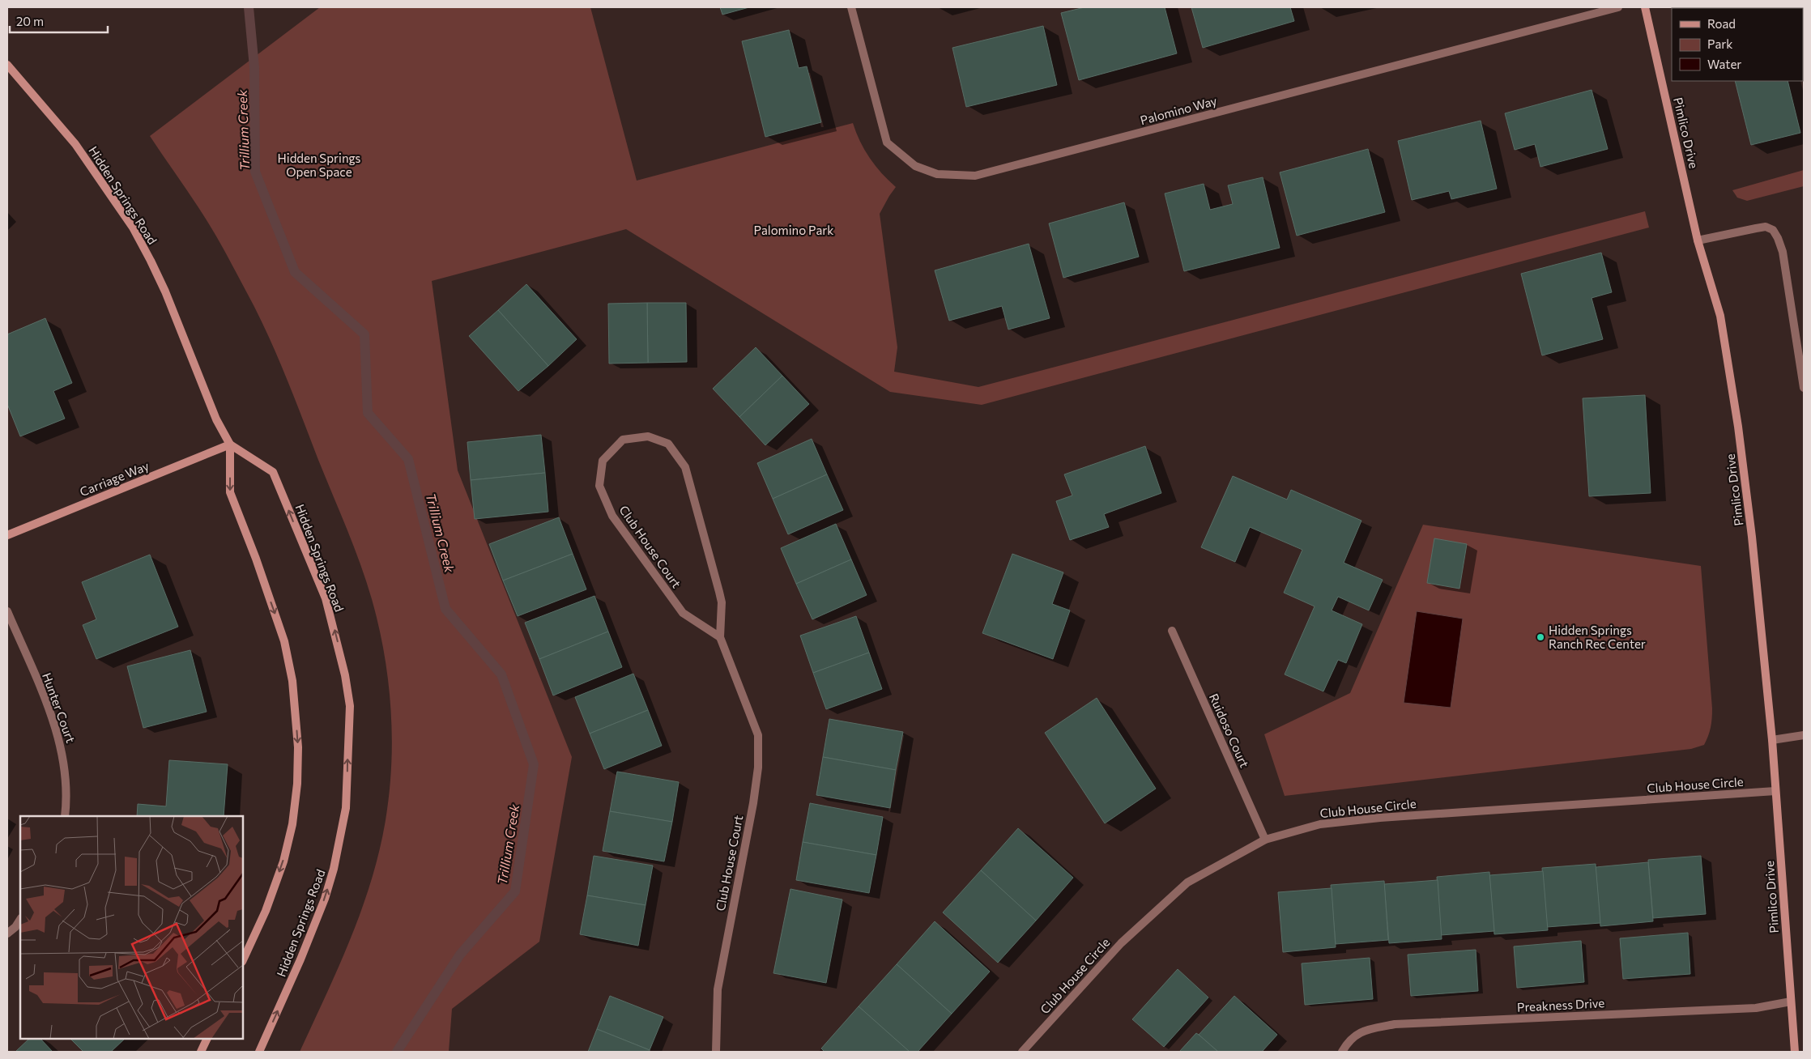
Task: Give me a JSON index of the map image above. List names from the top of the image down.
{
  "streets": {
    "main road": ["Pimlico Drive", "Hidden Springs Road", "Carriage Way"],
    "street": [
      "Palomino Way",
      "Club House Court",
      "Hunter Court",
      "Ruidoso Court",
      "Club House Circle",
      "Preakness Drive"
    ]
  },
  "crossings": [
    ["Pimlico Drive", "Club House Circle"],
    ["Pimlico Drive", "Preakness Drive"],
    ["Hidden Springs Road", "Carriage Way"],
    ["Ruidoso Court", "Club House Circle"]
  ],
  "water": ["Trillium Creek"],
  "parks": ["Hidden Springs Open Space", "Palomino Park"],
  "places": ["Hidden Springs Ranch Rec Center"],
  "legend": ["Road", "Park", "Water"],
  "scale_bar": "20 m"
}
